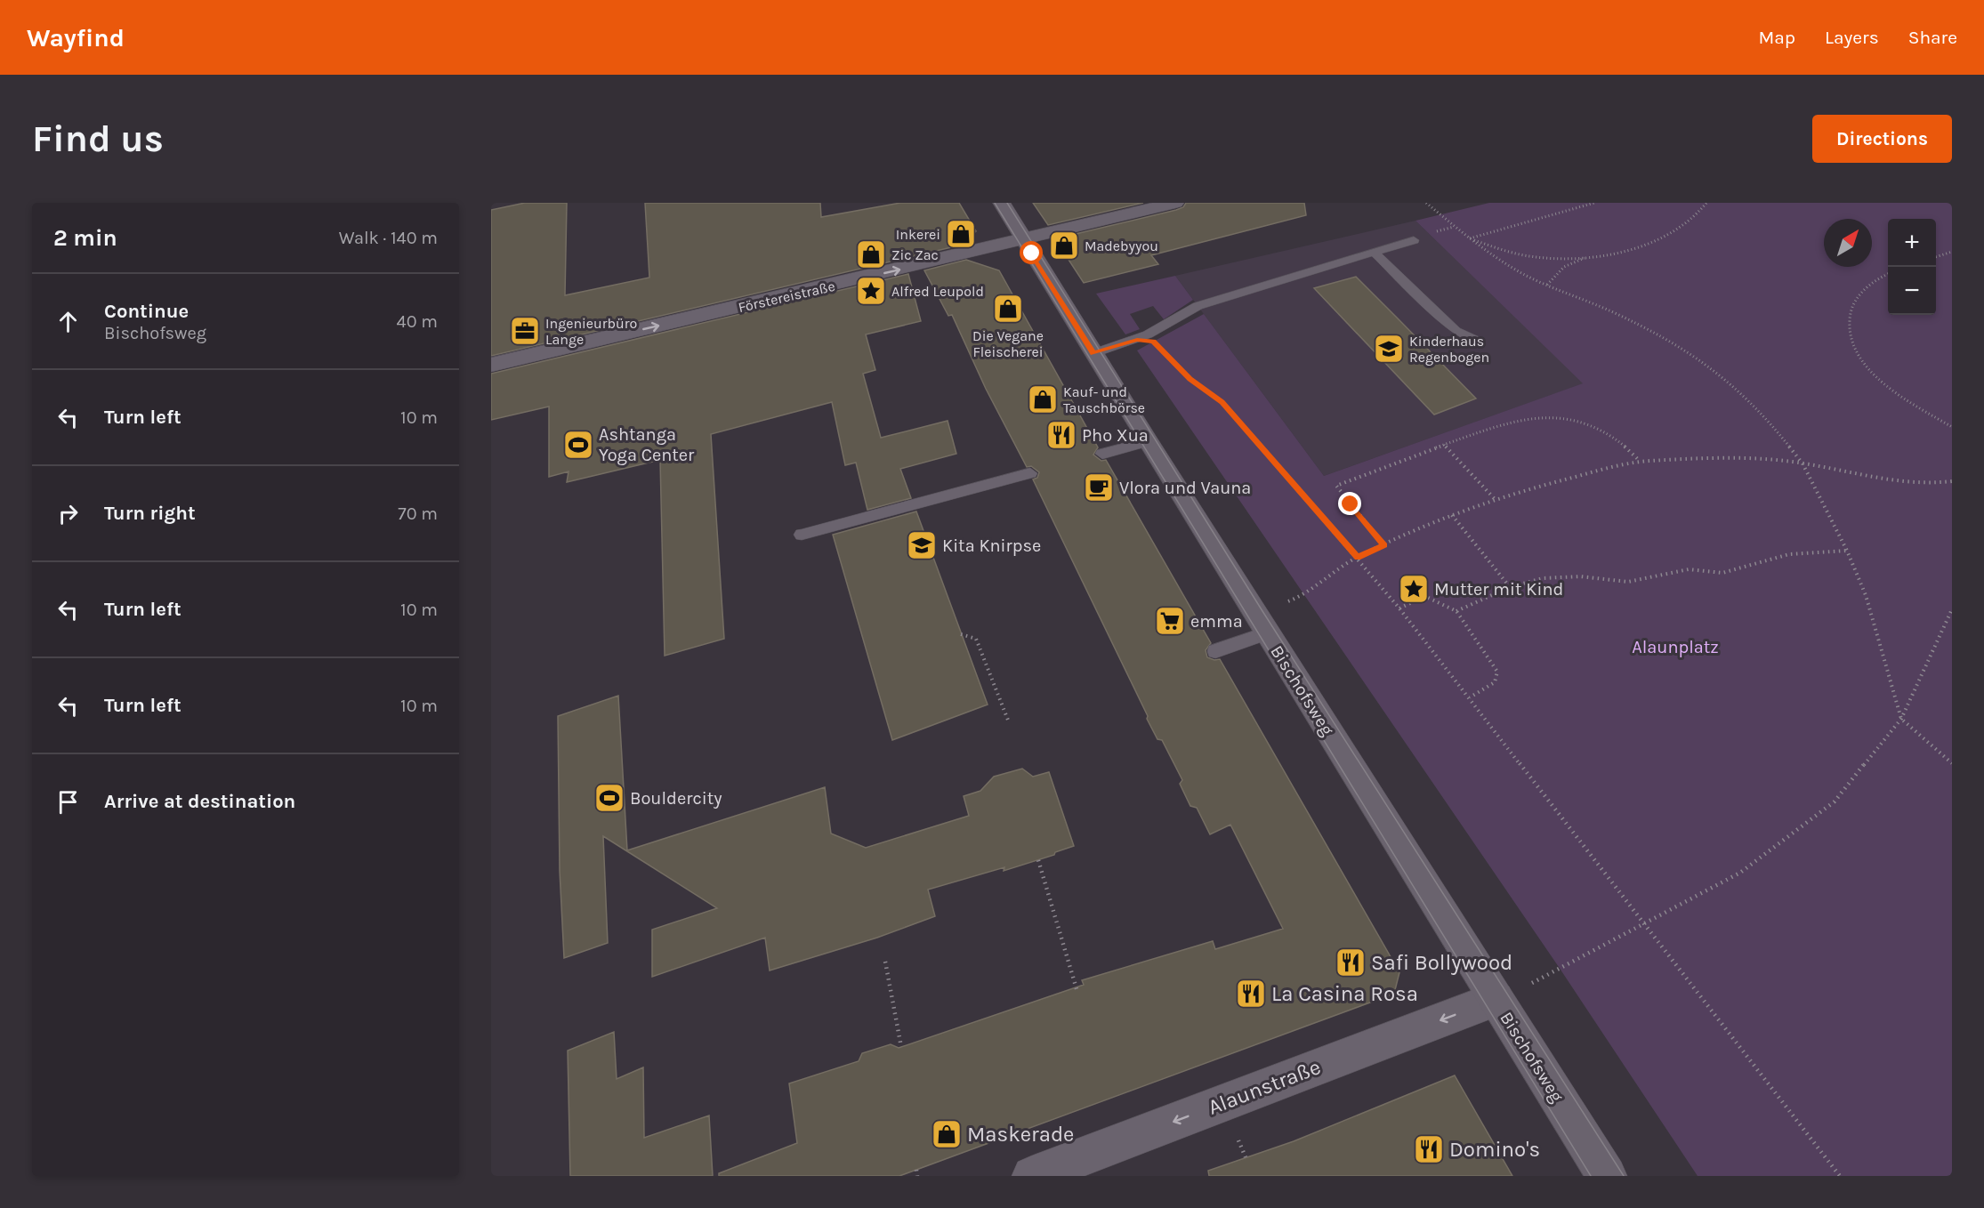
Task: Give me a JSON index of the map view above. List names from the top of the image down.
{
  "streets": {
    "street": ["Förstereistraße", "Bischofsweg", "Alaunstraße"]
  },
  "crossings": [
    ["Förstereistraße", "Bischofsweg"],
    ["Bischofsweg", "Alaunstraße"]
  ],
  "one_way": ["Förstereistraße", "Alaunstraße"],
  "parks": ["Alaunplatz"],
  "places": {
    "shop": [
      "Inkerei",
      "Madebyyou",
      "Zic Zac",
      "Die Vegane Fleischerei",
      "Kauf- und Tauschbörse",
      "Maskerade"
    ],
    "place": ["Alfred Leupold", "Mutter mit Kind"],
    "office": ["Ingenieurbüro Lange"],
    "school or university": ["Kinderhaus Regenbogen", "Kita Knirpse"],
    "restaurant": [
      "Pho Xua",
      "Safi Bollywood",
      "La Casina Rosa",
      "Domino's"
    ],
    "sports": ["Ashtanga Yoga Center", "Bouldercity"],
    "cafe": ["Vlora und Vauna"],
    "supermarket": ["emma"]
  },
  "north": "top right",
  "page": {
    "header": "Wayfind",
    "nav": ["Map", "Layers", "Share"],
    "buttons": "Directions",
    "title": "Find us",
    "heading": ["2 min", "Walk · 140 m"],
    "map_buttons": ["+", "−"],
    "list": [
      ["Continue", "Bischofsweg", "40 m"],
      ["Turn left", "10 m"],
      ["Turn right", "70 m"],
      ["Turn left", "10 m"],
      ["Turn left", "10 m"],
      "Arrive at destination"
    ]
  }
}
